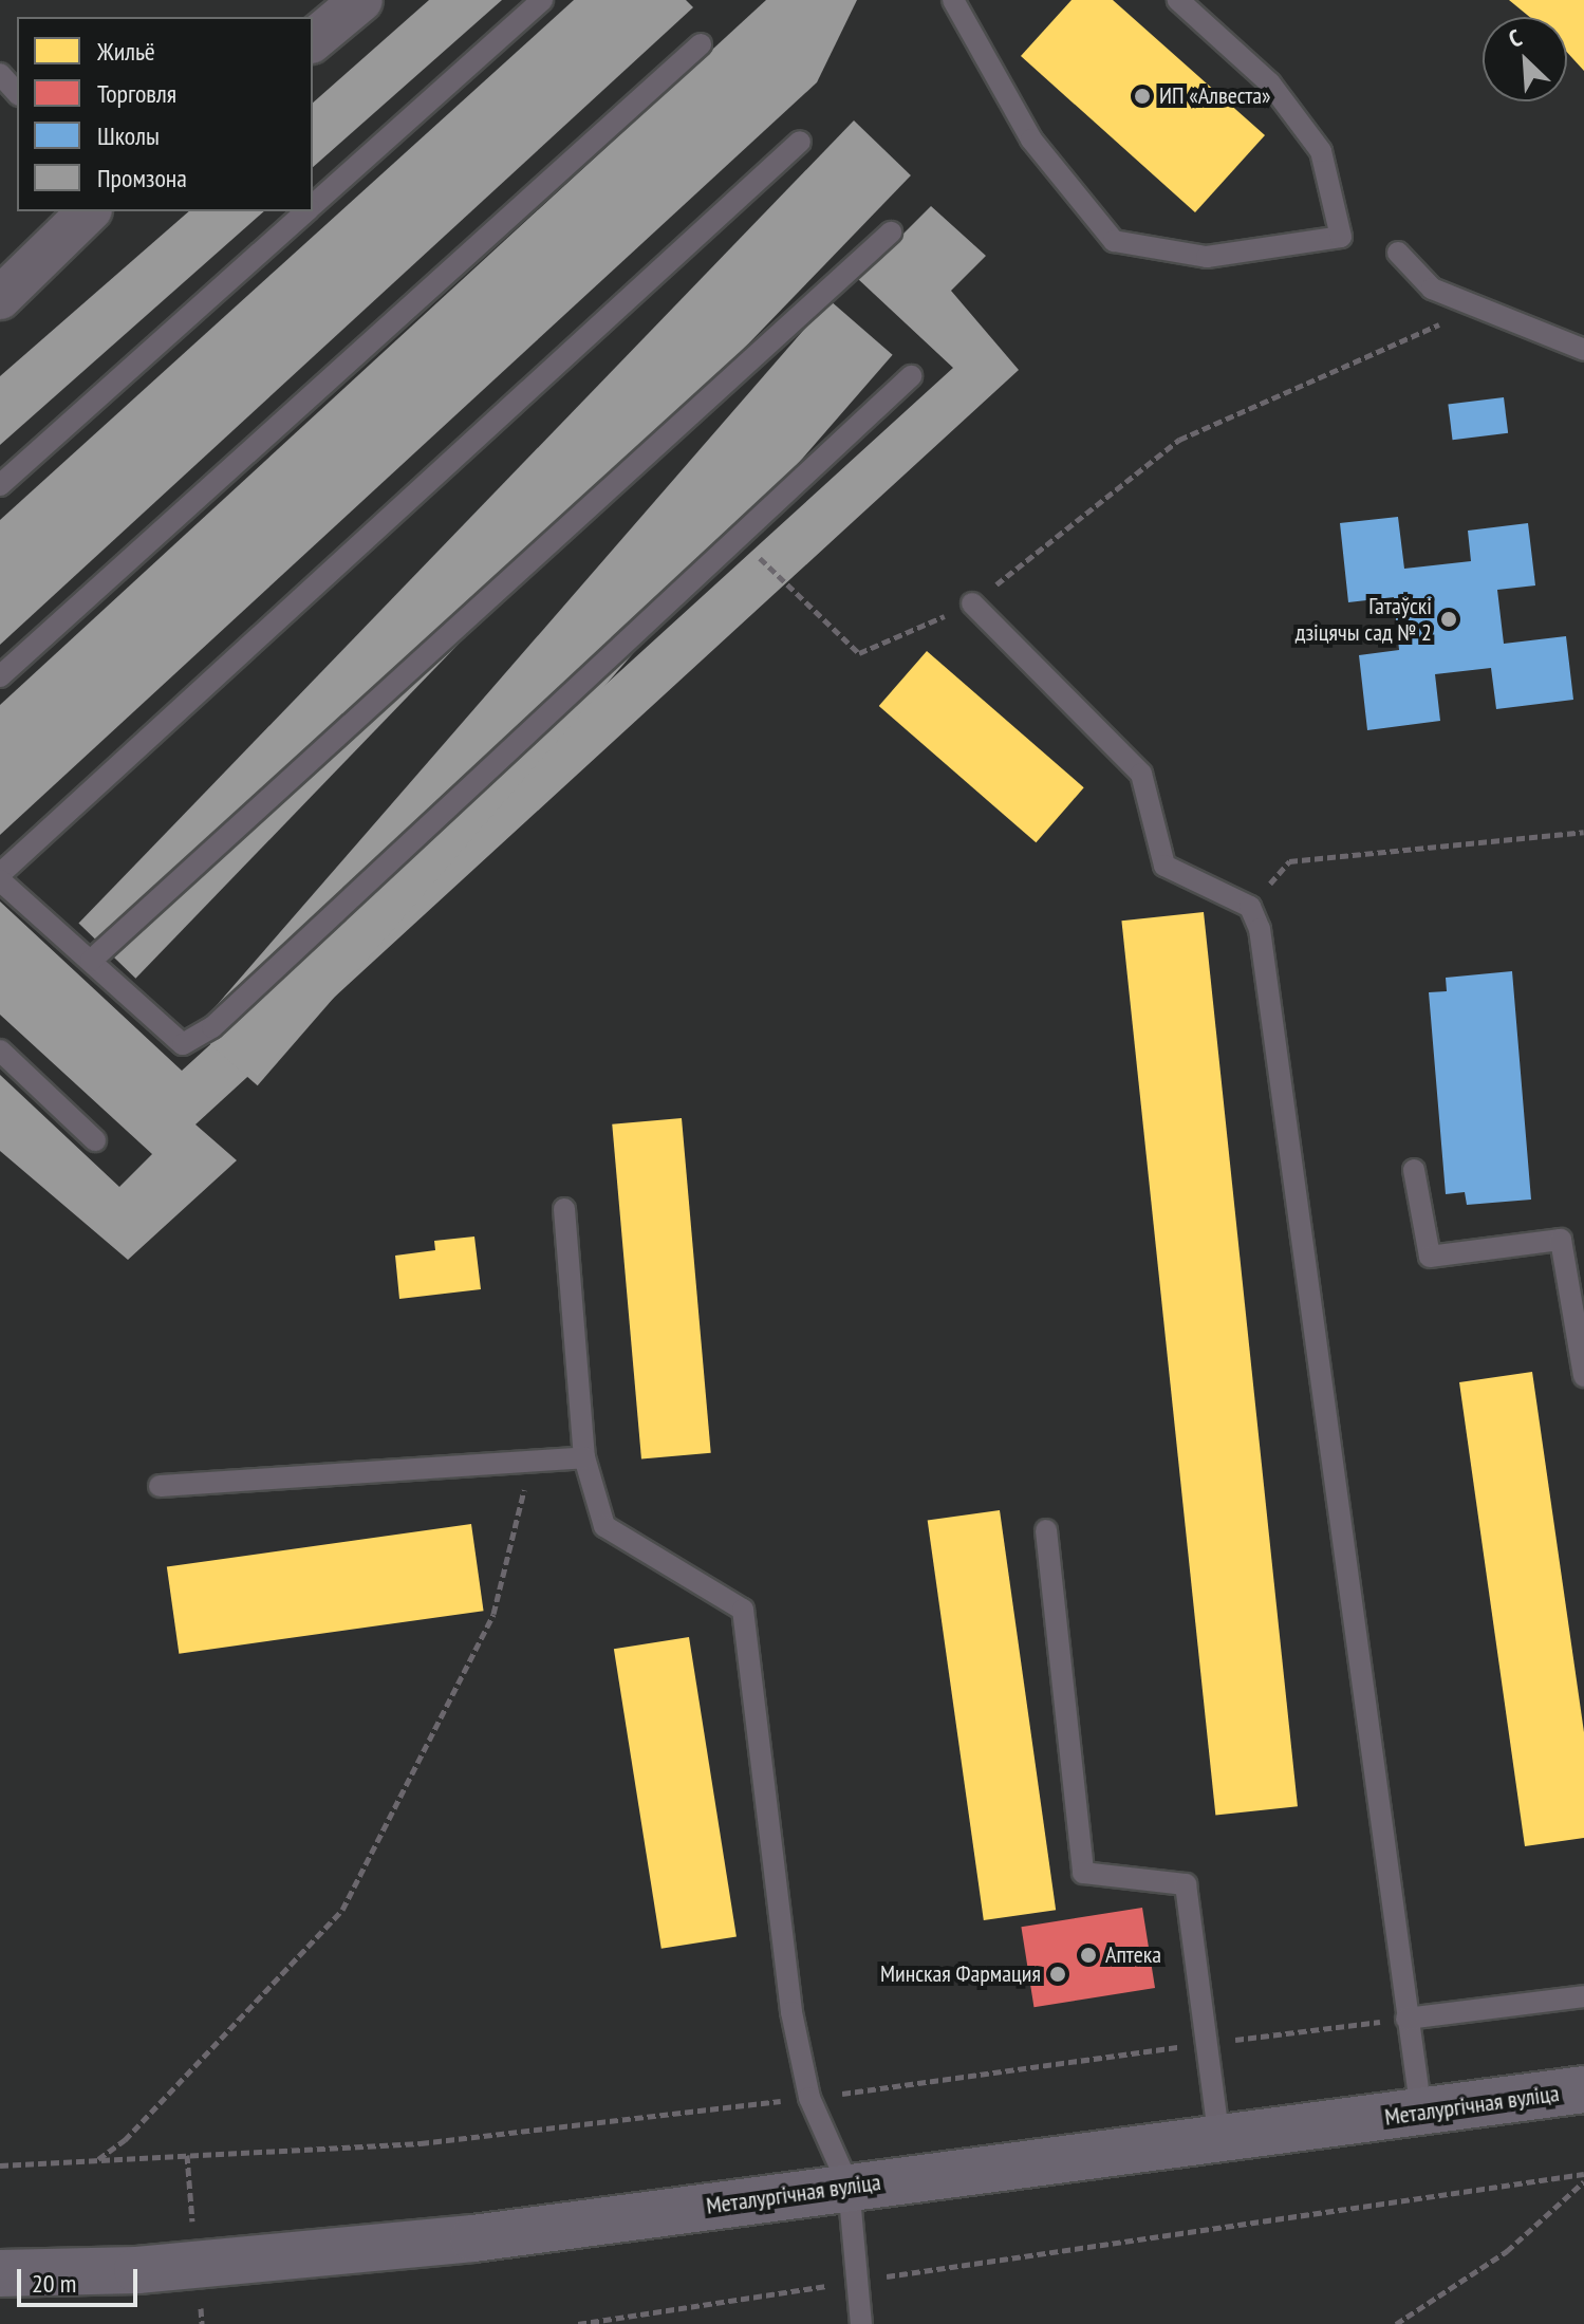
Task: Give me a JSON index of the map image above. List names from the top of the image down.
{
  "streets": {
    "street": ["Металургічная вуліца"]
  },
  "places": [
    "ИП «Алвеста»",
    "Гатаўскі дзіцячы сад № 2",
    "Аптека",
    "Минская Фармация"
  ],
  "legend": [
    "Жильё",
    "Торговля",
    "Школы",
    "Промзона"
  ],
  "scale_bar": "20 m",
  "north": "top left"
}
